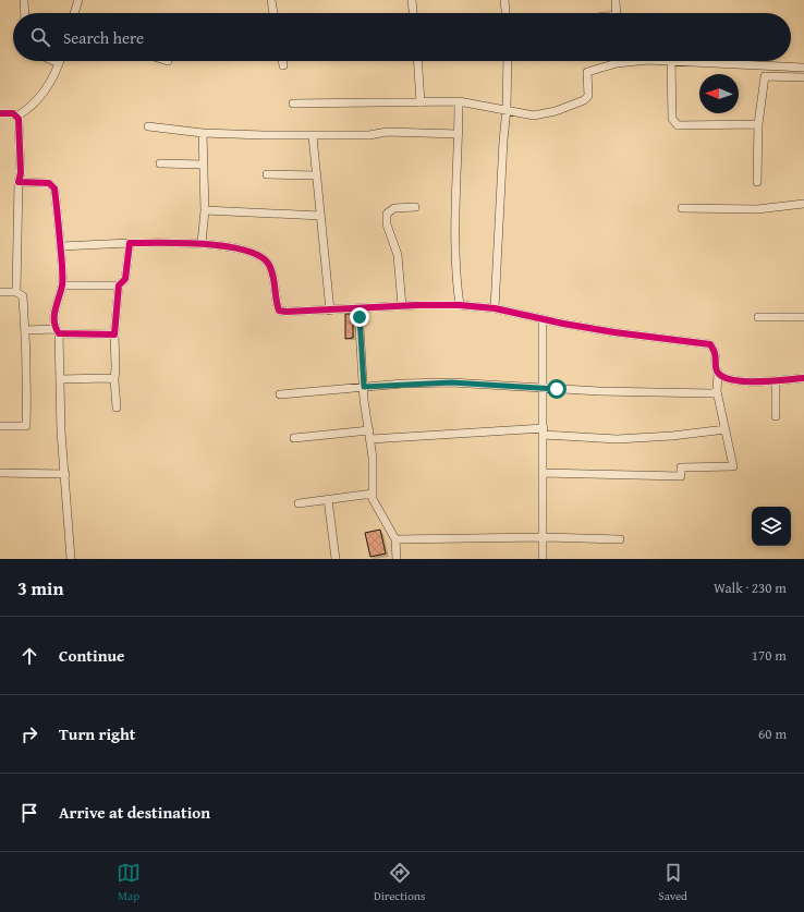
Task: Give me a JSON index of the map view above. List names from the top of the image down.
{
  "north": "left",
  "page": {
    "search": "Search here",
    "heading": ["3 min", "Walk · 230 m"],
    "list": [
      ["Continue", "170 m"],
      ["Turn right", "60 m"],
      "Arrive at destination"
    ],
    "nav": ["Map", "Directions", "Saved"]
  }
}
